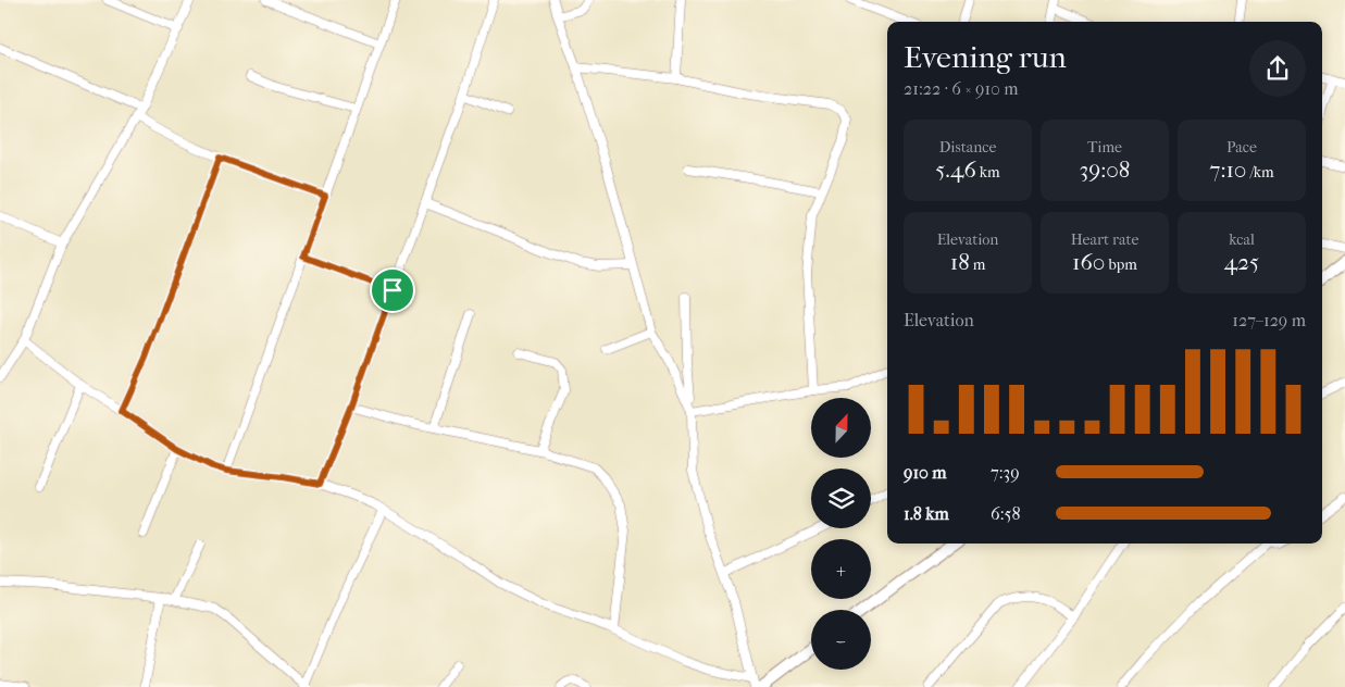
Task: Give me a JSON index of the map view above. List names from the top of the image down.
{
  "north": "top",
  "page": {
    "heading": ["Evening run", "21:22 · 6 × 910 m"],
    "stats": [
      ["Distance", "5.46 km"],
      ["Time", "39:08"],
      ["Pace", "7:10 /km"],
      ["Elevation", "18 m"],
      ["Heart rate", "160 bpm"],
      ["kcal", "425"]
    ],
    "chart": ["Elevation", "127–129 m"],
    "map_buttons": ["+", "−"],
    "list": [
      {
        "name": "910 m",
        "note": "7:39"
      },
      {
        "name": "1.8 km",
        "note": "6:58"
      }
    ]
  }
}
